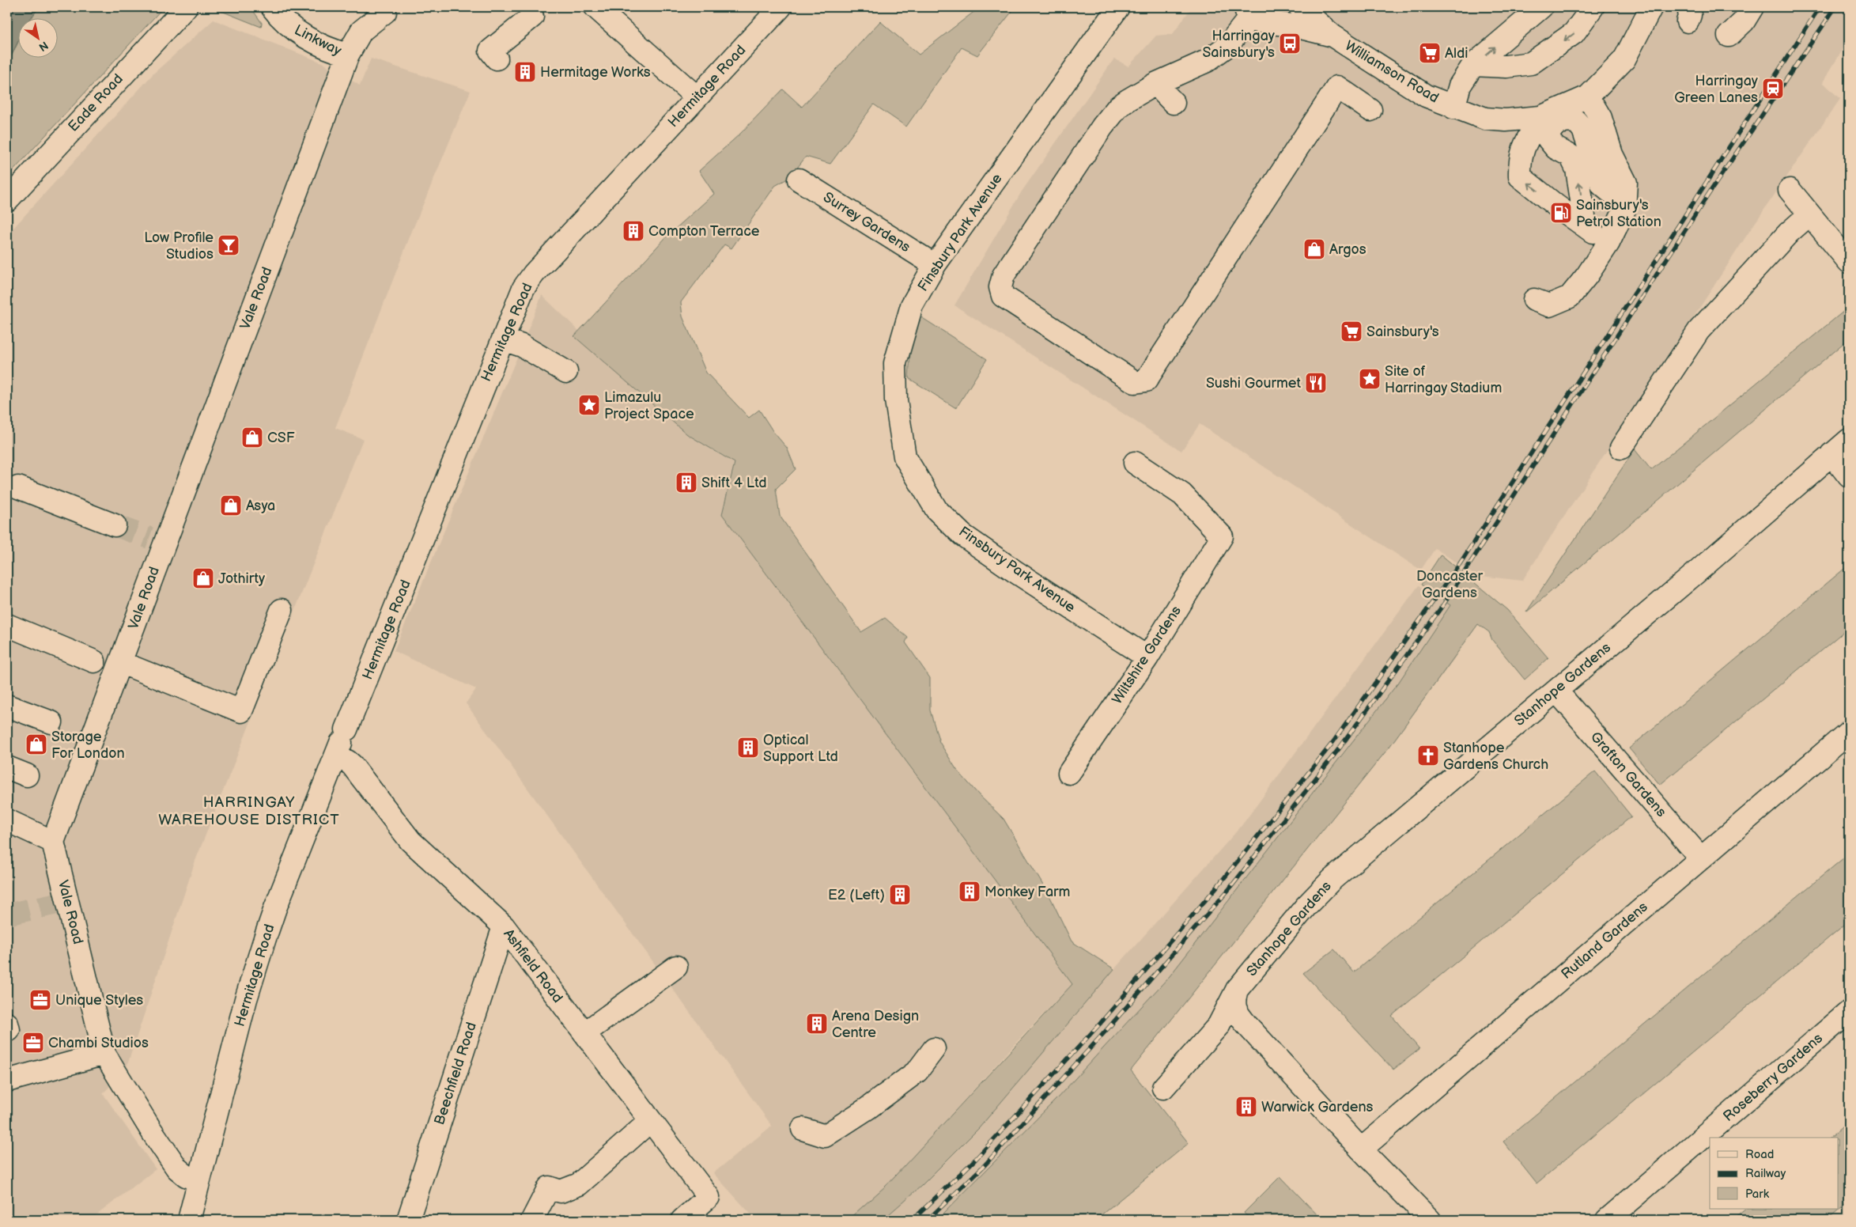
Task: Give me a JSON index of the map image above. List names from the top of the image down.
{
  "streets": {
    "street": [
      "Linkway",
      "Williamson Road",
      "Hermitage Road",
      "Eade Road",
      "Surrey Gardens",
      "Finsbury Park Avenue",
      "Vale Road",
      "Wiltshire Gardens",
      "Stanhope Gardens",
      "Grafton Gardens",
      "Rutland Gardens",
      "Ashfield Road",
      "Beechfield Road",
      "Roseberry Gardens"
    ]
  },
  "crossings": [
    ["Linkway", "Vale Road"],
    ["Hermitage Road", "Vale Road"],
    ["Hermitage Road", "Ashfield Road"],
    ["Surrey Gardens", "Finsbury Park Avenue"],
    ["Finsbury Park Avenue", "Wiltshire Gardens"],
    ["Stanhope Gardens", "Grafton Gardens"],
    ["Grafton Gardens", "Rutland Gardens"],
    ["Ashfield Road", "Beechfield Road"]
  ],
  "districts": ["HARRINGAY WAREHOUSE DISTRICT"],
  "parks": ["Doncaster Gardens"],
  "places": {
    "bus stop": ["Harringay Sainsbury's"],
    "supermarket": ["Aldi", "Sainsbury's"],
    "building": [
      "Hermitage Works",
      "Compton Terrace",
      "Shift 4 Ltd",
      "Optical Support Ltd",
      "Monkey Farm",
      "E2 (Left)",
      "Arena Design Centre",
      "Warwick Gardens"
    ],
    "station": ["Harringay Green Lanes"],
    "fuel station": ["Sainsbury's Petrol Station"],
    "bar": ["Low Profile Studios"],
    "shop": [
      "Argos",
      "CSF",
      "Asya",
      "Jothirty",
      "Storage For London"
    ],
    "place": ["Site of Harringay Stadium", "Limazulu Project Space"],
    "restaurant": ["Sushi Gourmet"],
    "church": ["Stanhope Gardens Church"],
    "office": ["Unique Styles", "Chambi Studios"]
  },
  "legend": ["Road", "Railway", "Park"],
  "north": "bottom right"
}
